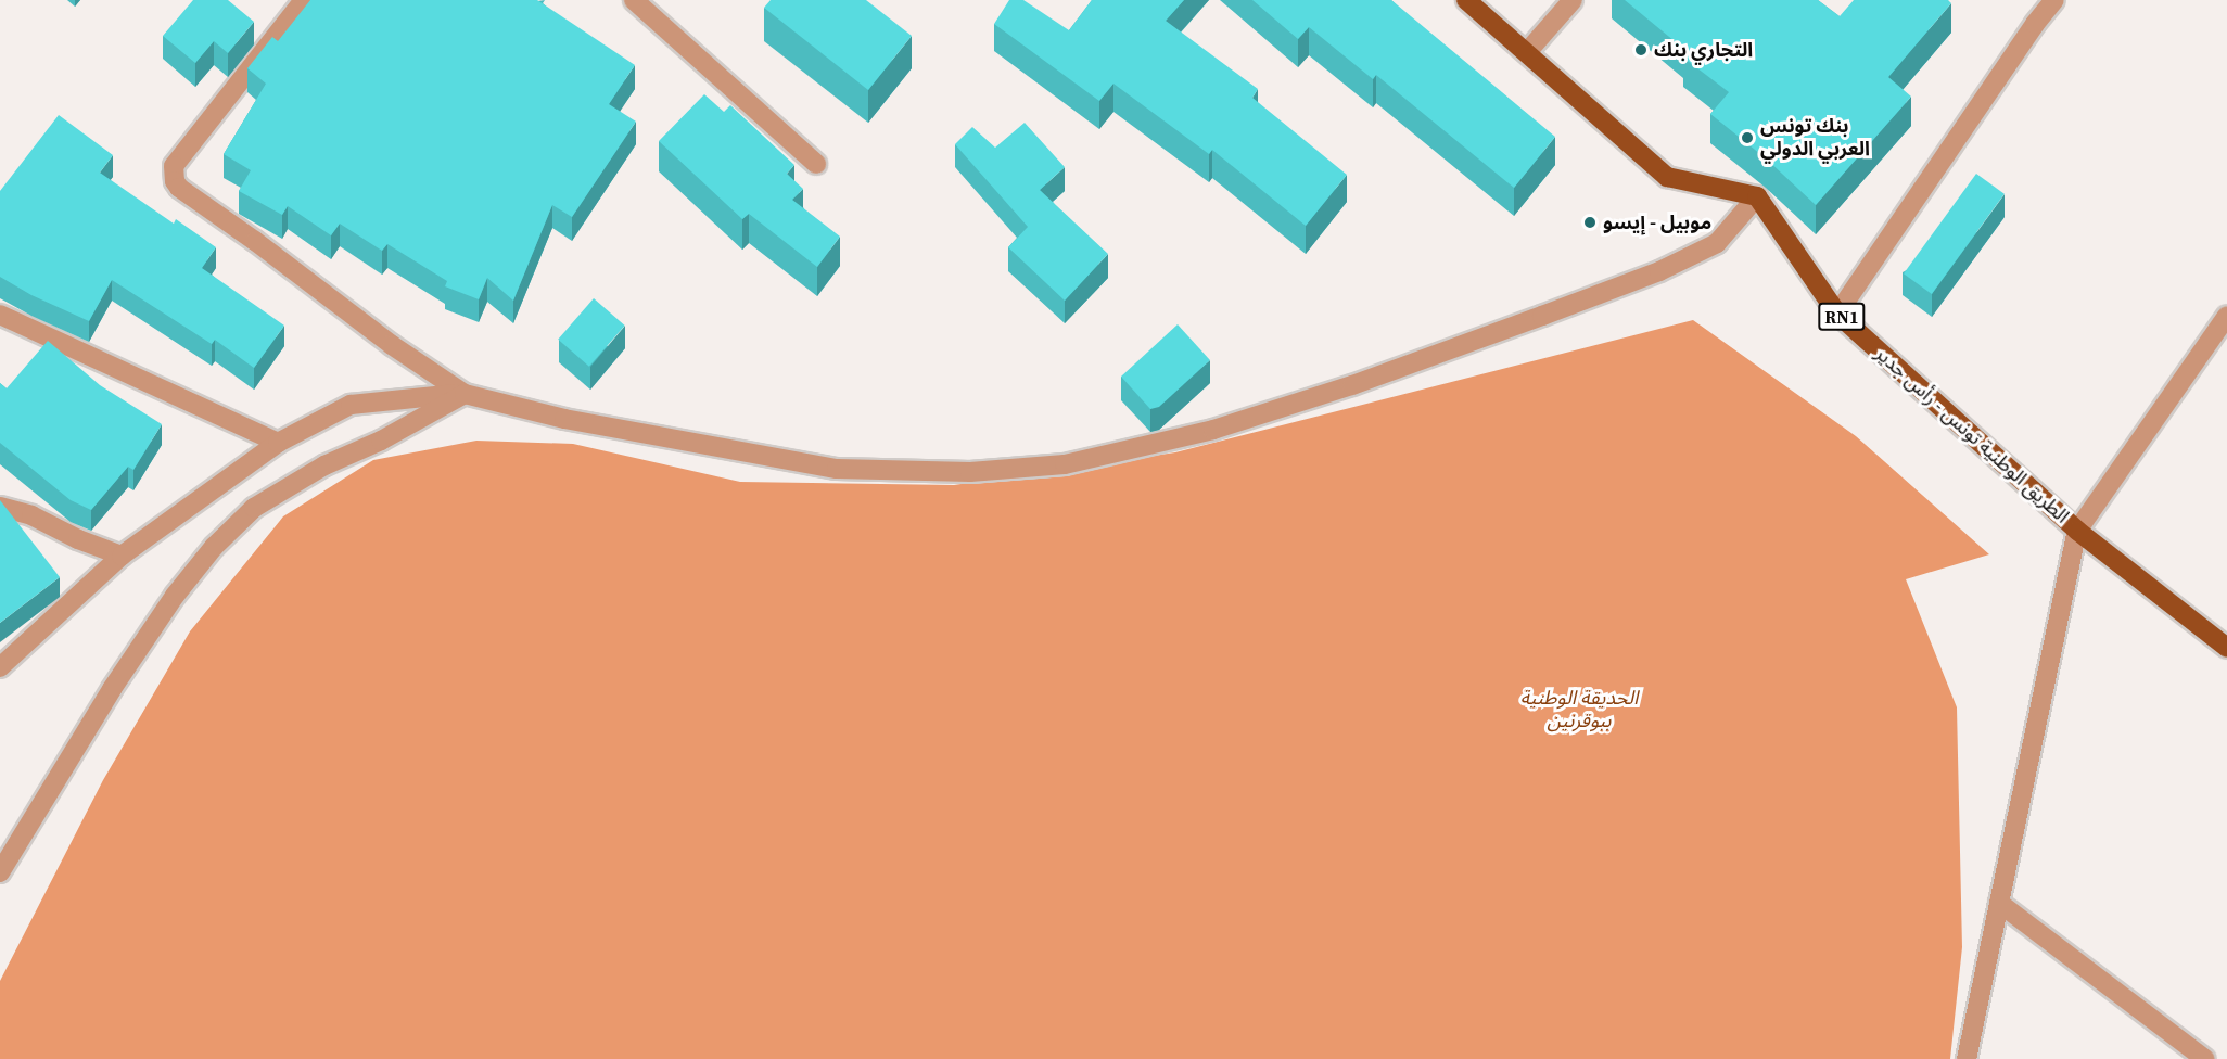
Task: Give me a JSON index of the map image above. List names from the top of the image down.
{
  "streets": {
    "main road": ["RN1", "الطريق الوطنية تونس - رأس جدير"]
  },
  "parks": ["الحديقة الوطنية ببوقرنين"],
  "places": ["التجاري بنك", "بنك تونس العربي الدولي", "موبيل - إيسو"]
}
